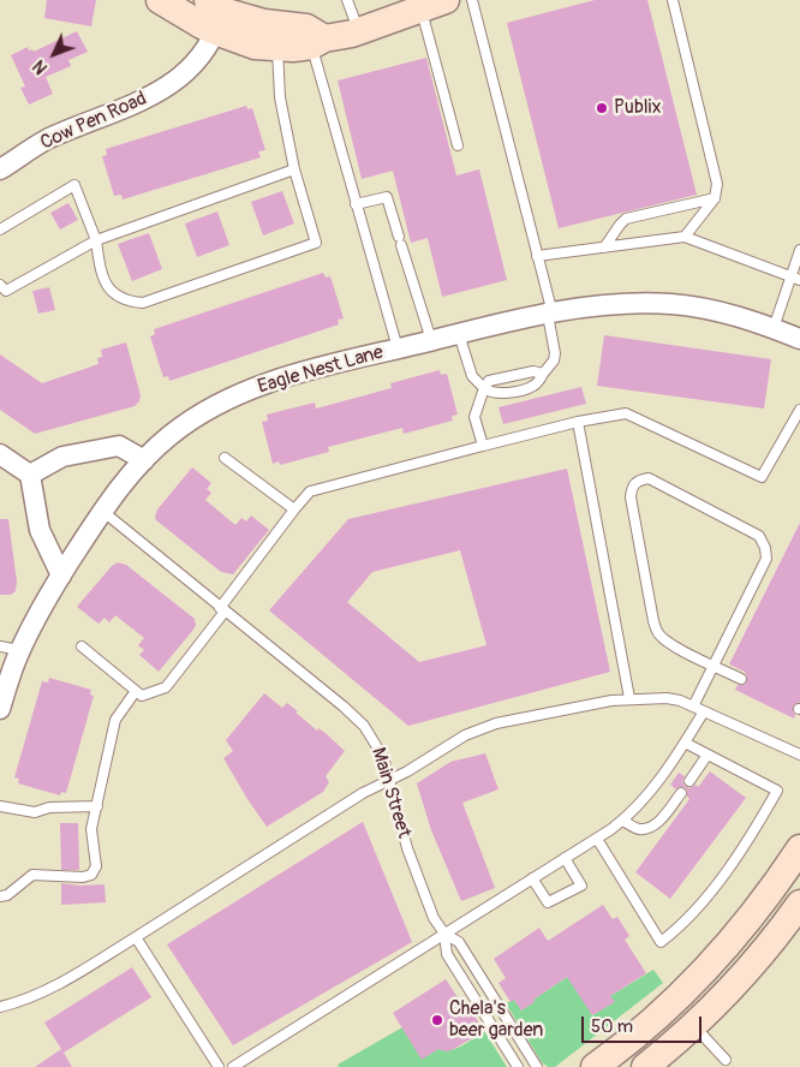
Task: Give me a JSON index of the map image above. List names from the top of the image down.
{
  "streets": {
    "street": ["Cow Pen Road", "Eagle Nest Lane"],
    "lane": ["Main Street"]
  },
  "crossings": [
    ["Eagle Nest Lane", "Main Street"]
  ],
  "places": ["Publix", "Chela's beer garden"],
  "scale_bar": "50 m",
  "north": "bottom left"
}
